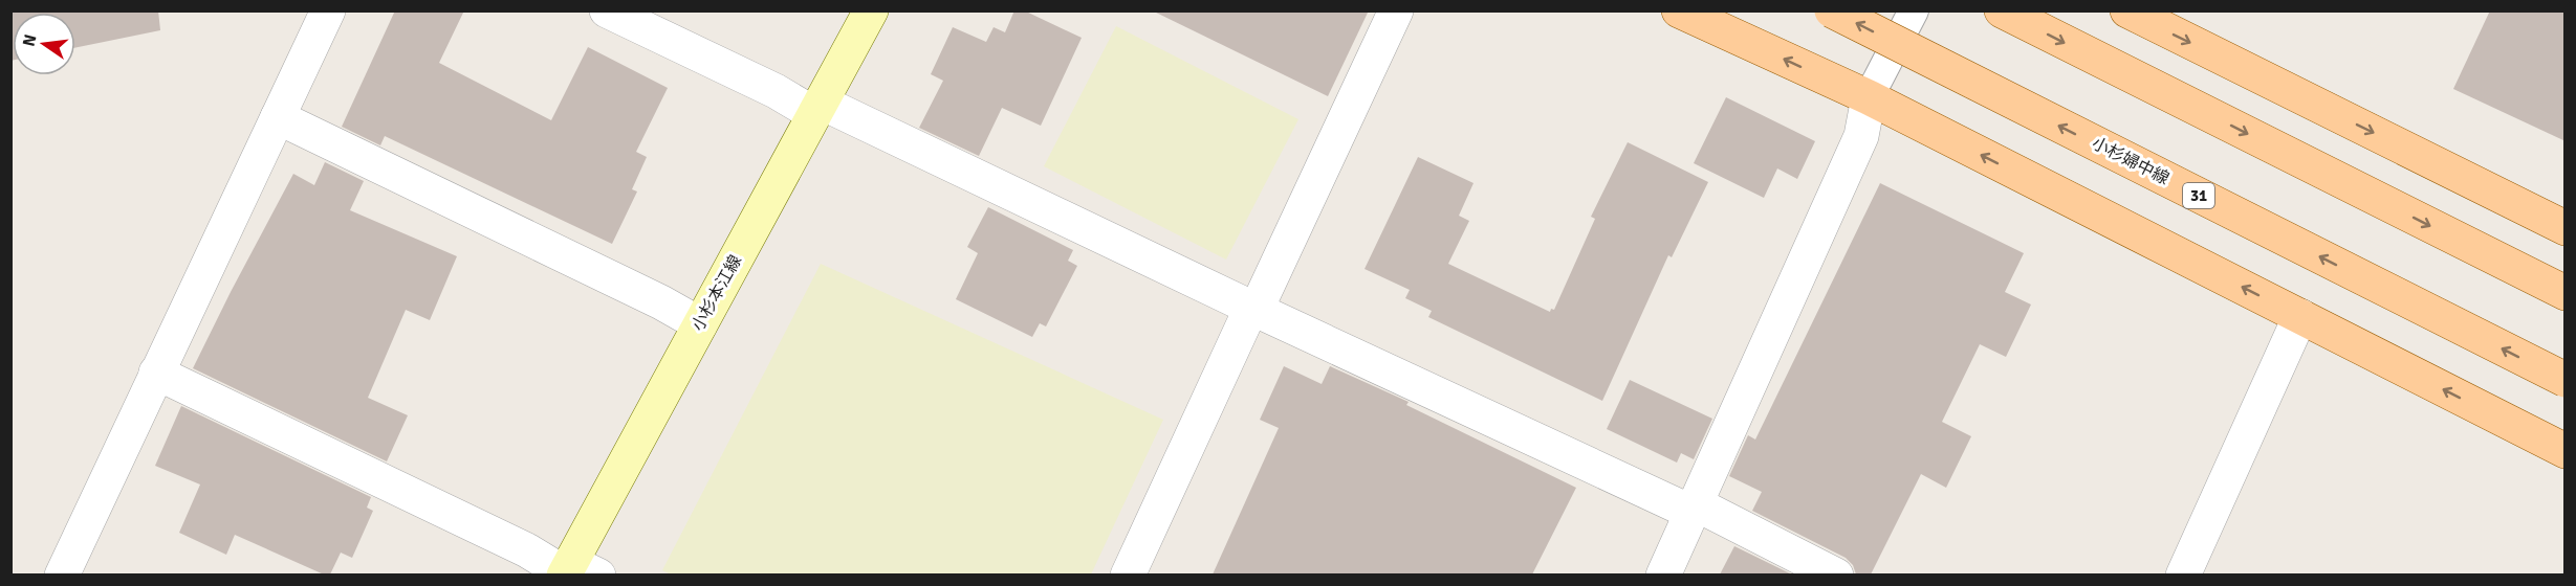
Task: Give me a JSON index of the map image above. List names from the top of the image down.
{
  "streets": {
    "main road": ["小杉婦中線", "31", "小杉本江線"]
  },
  "north": "left"
}
